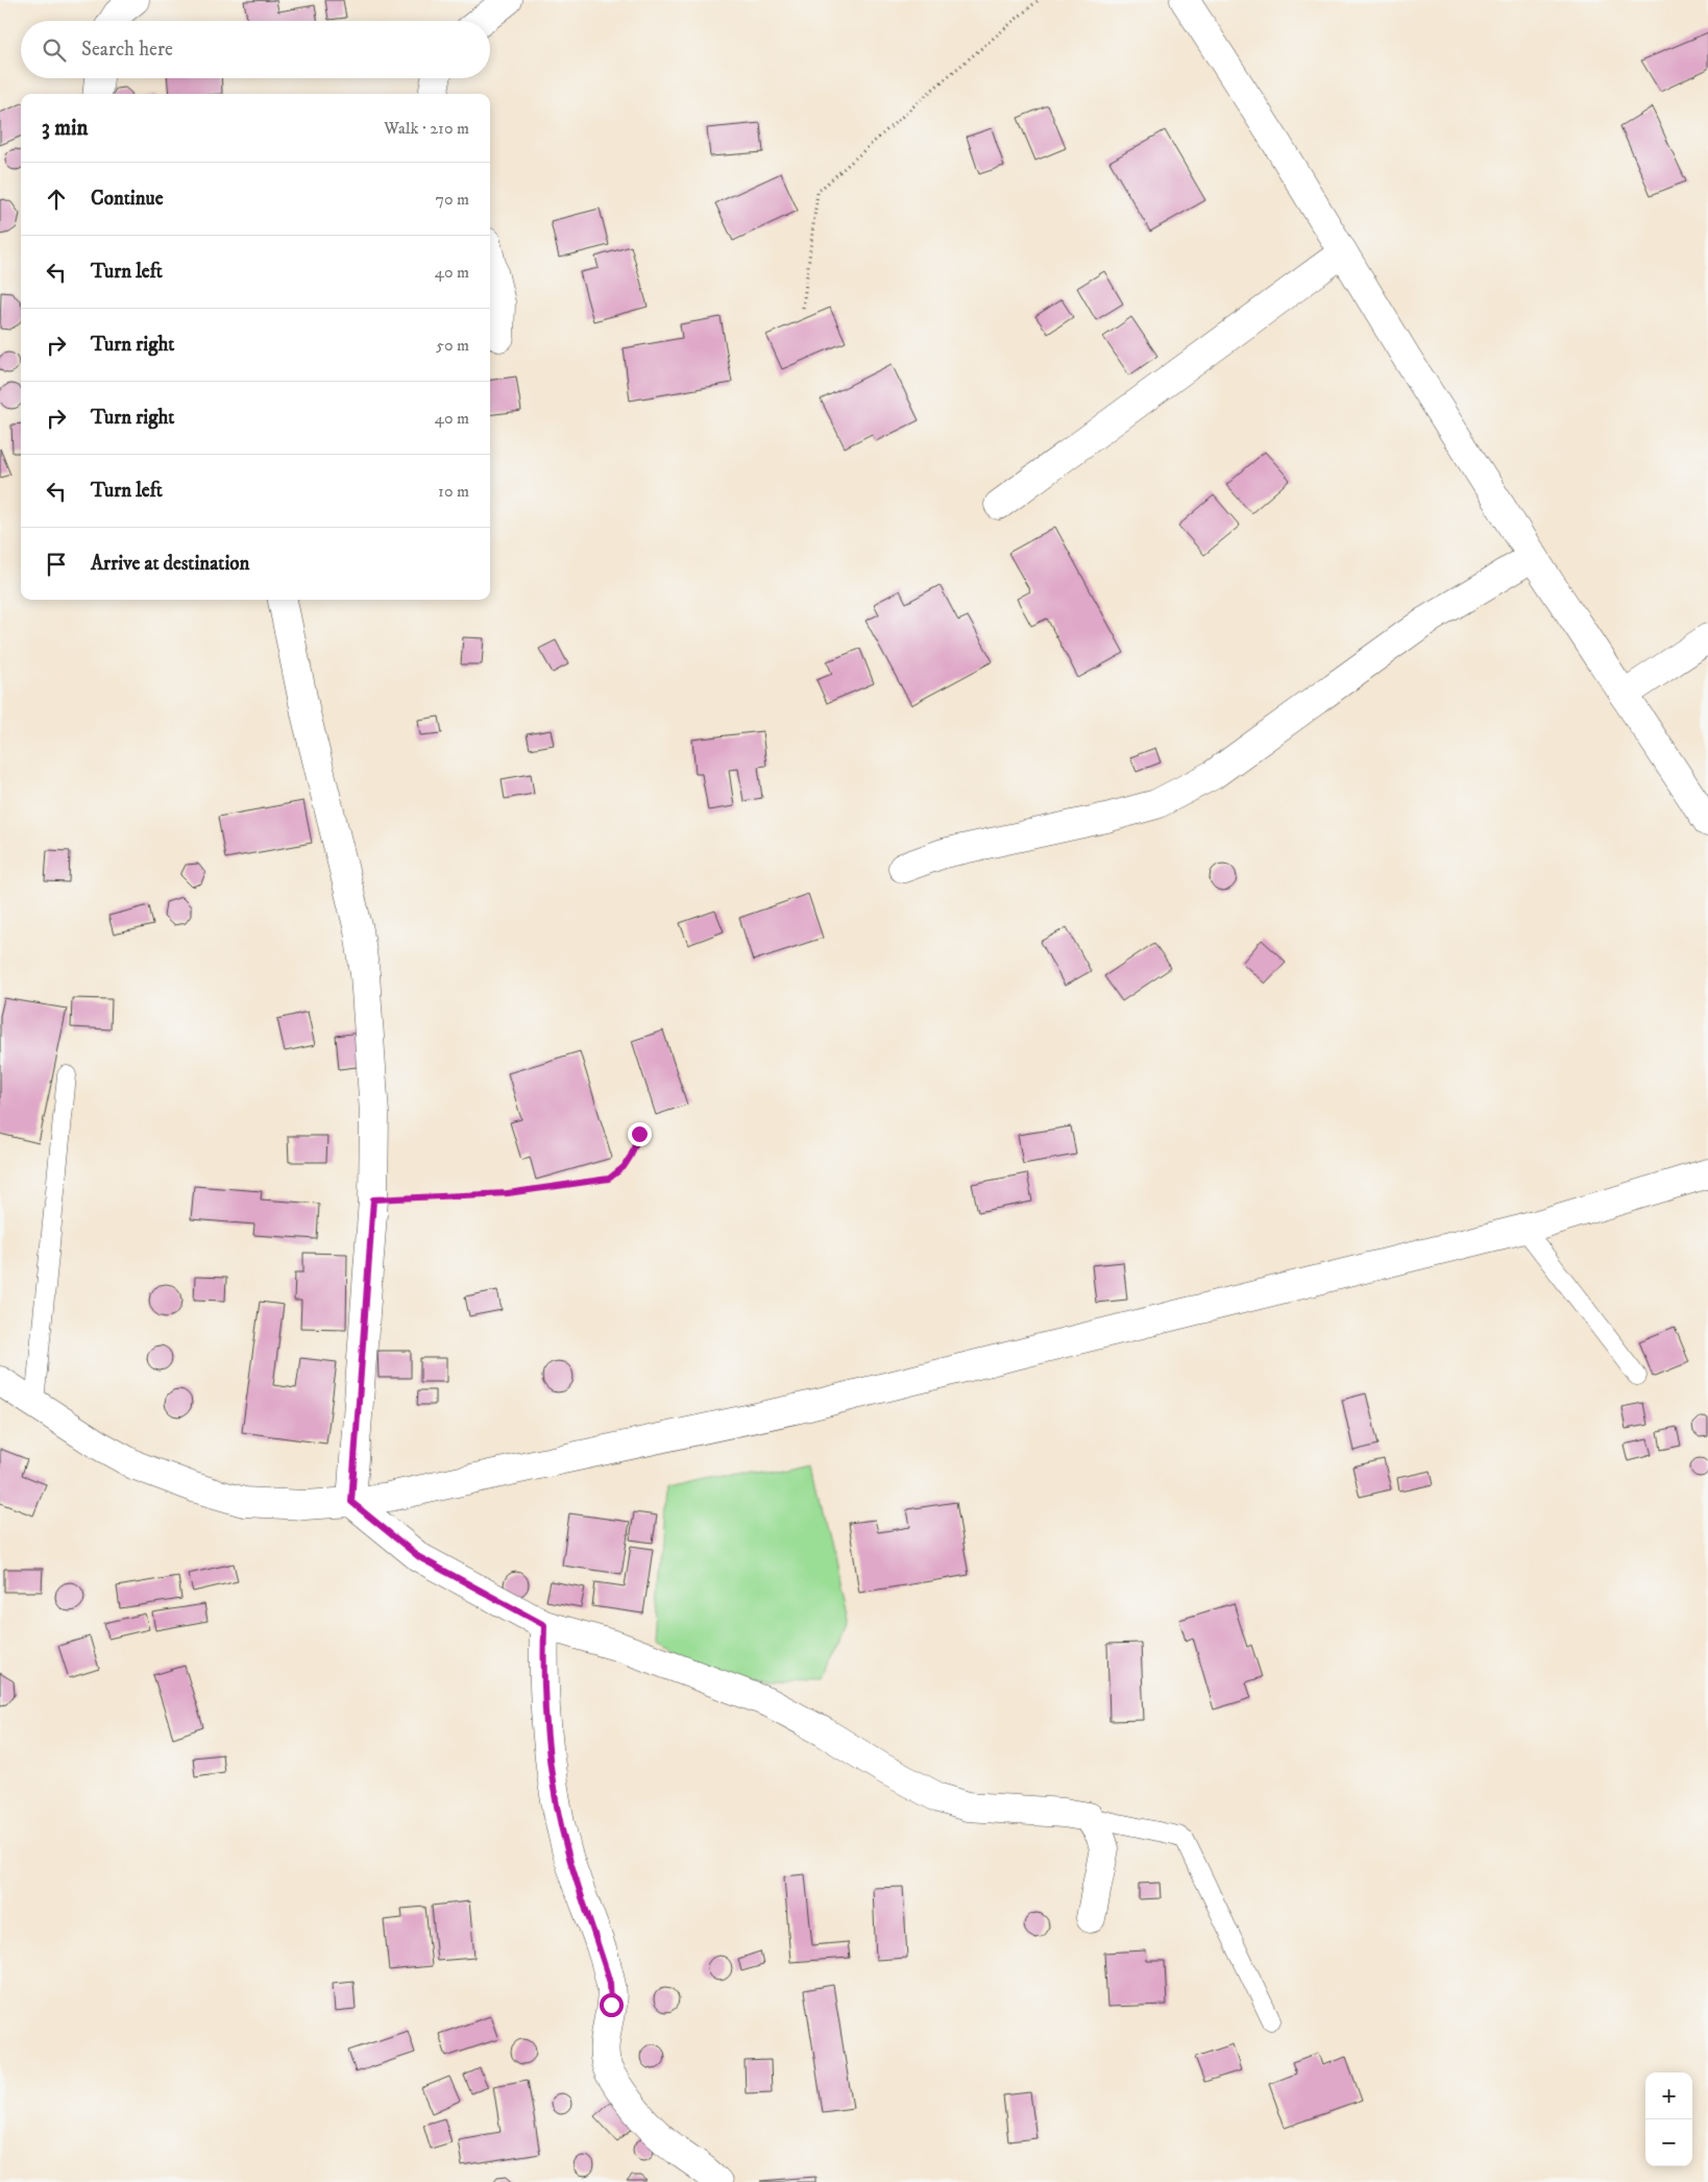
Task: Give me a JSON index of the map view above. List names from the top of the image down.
{
  "page": {
    "search": "Search here",
    "heading": ["3 min", "Walk · 210 m"],
    "list": [
      ["Continue", "70 m"],
      ["Turn left", "40 m"],
      ["Turn right", "50 m"],
      ["Turn right", "40 m"],
      ["Turn left", "10 m"],
      "Arrive at destination"
    ],
    "map_buttons": ["+", "−"]
  }
}
